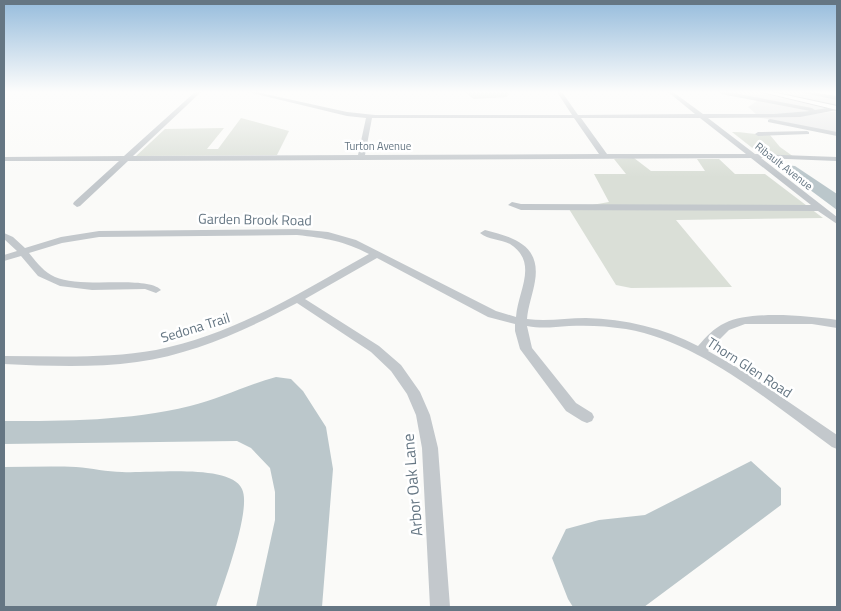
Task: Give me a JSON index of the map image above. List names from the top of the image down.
{
  "streets": {
    "street": [
      "Turton Avenue",
      "Ribault Avenue",
      "Garden Brook Road",
      "Sedona Trail",
      "Thorn Glen Road",
      "Arbor Oak Lane"
    ]
  },
  "crossings": [
    ["Turton Avenue", "Ribault Avenue"],
    ["Garden Brook Road", "Sedona Trail"],
    ["Garden Brook Road", "Thorn Glen Road"],
    ["Sedona Trail", "Arbor Oak Lane"]
  ]
}
